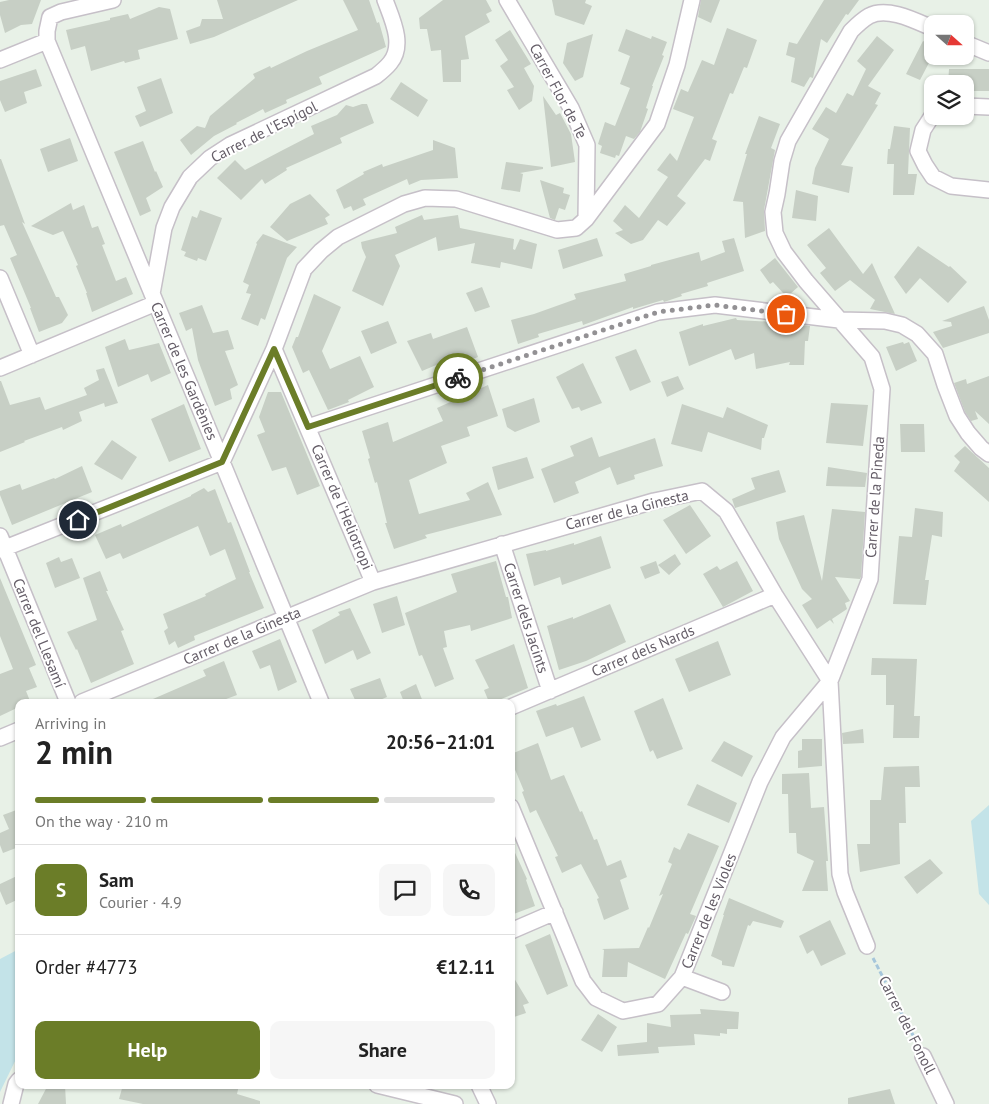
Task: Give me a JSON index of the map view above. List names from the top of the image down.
{
  "streets": {
    "street": [
      "Carrer Flor de Te",
      "Carrer de l'Espígol",
      "Carrer de les Gardènies",
      "Carrer de la Pineda",
      "Carrer de l'Heliotropi",
      "Carrer de la Ginesta",
      "Carrer dels Jacints",
      "Carrer del Llesamí",
      "Carrer dels Nards",
      "Carrer de les Violes",
      "Carrer del Fonoll"
    ]
  },
  "crossings": [
    ["Carrer de l'Espígol", "Carrer de les Gardènies"],
    ["Carrer de les Gardènies", "Carrer de la Ginesta"],
    ["Carrer de la Pineda", "Carrer de la Ginesta"],
    ["Carrer de la Pineda", "Carrer de les Violes"],
    ["Carrer de l'Heliotropi", "Carrer de la Ginesta"],
    ["Carrer de la Ginesta", "Carrer dels Jacints"],
    ["Carrer de la Ginesta", "Carrer dels Nards"],
    ["Carrer de la Ginesta", "Carrer de les Violes"],
    ["Carrer de la Ginesta", "Carrer del Fonoll"],
    ["Carrer dels Jacints", "Carrer dels Nards"]
  ],
  "north": "right",
  "page": {
    "heading": ["2 min", "Arriving in", "20:56–21:01"],
    "panel": [
      "Sam",
      "Courier · 4.9",
      "Order #4773",
      "€12.11"
    ],
    "bar": "On the way · 210 m",
    "round": "S",
    "buttons": ["Help", "Share"]
  }
}
